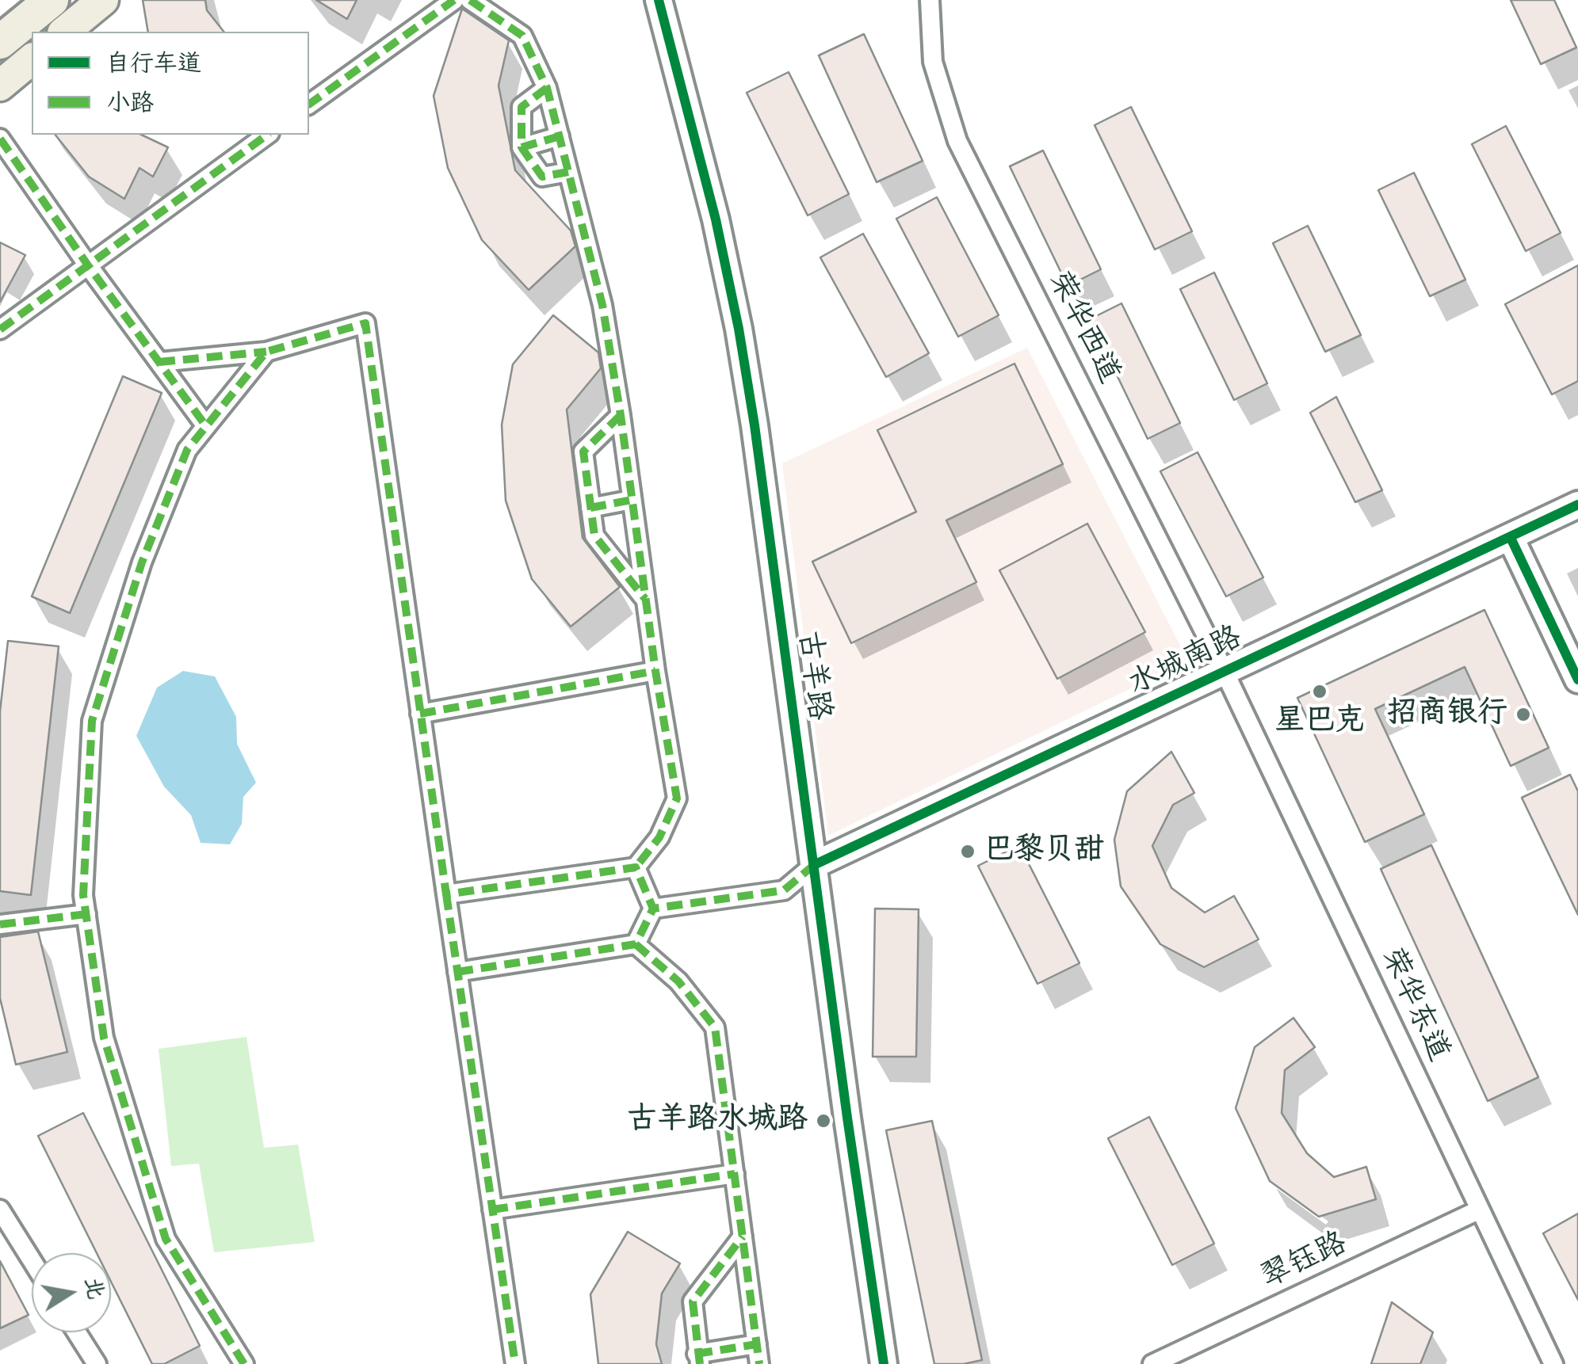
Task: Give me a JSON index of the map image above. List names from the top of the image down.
{
  "streets": {
    "street": [
      "荣华西道",
      "水城南路",
      "古羊路",
      "荣华东道",
      "翠钰路"
    ]
  },
  "crossings": [
    ["荣华西道", "水城南路"],
    ["荣华西道", "荣华东道"],
    ["水城南路", "古羊路"],
    ["水城南路", "荣华东道"],
    ["荣华东道", "翠钰路"]
  ],
  "places": [
    "星巴克",
    "招商银行",
    "巴黎贝甜",
    "古羊路水城路"
  ],
  "legend": ["自行车道", "小路"],
  "north": "right"
}
